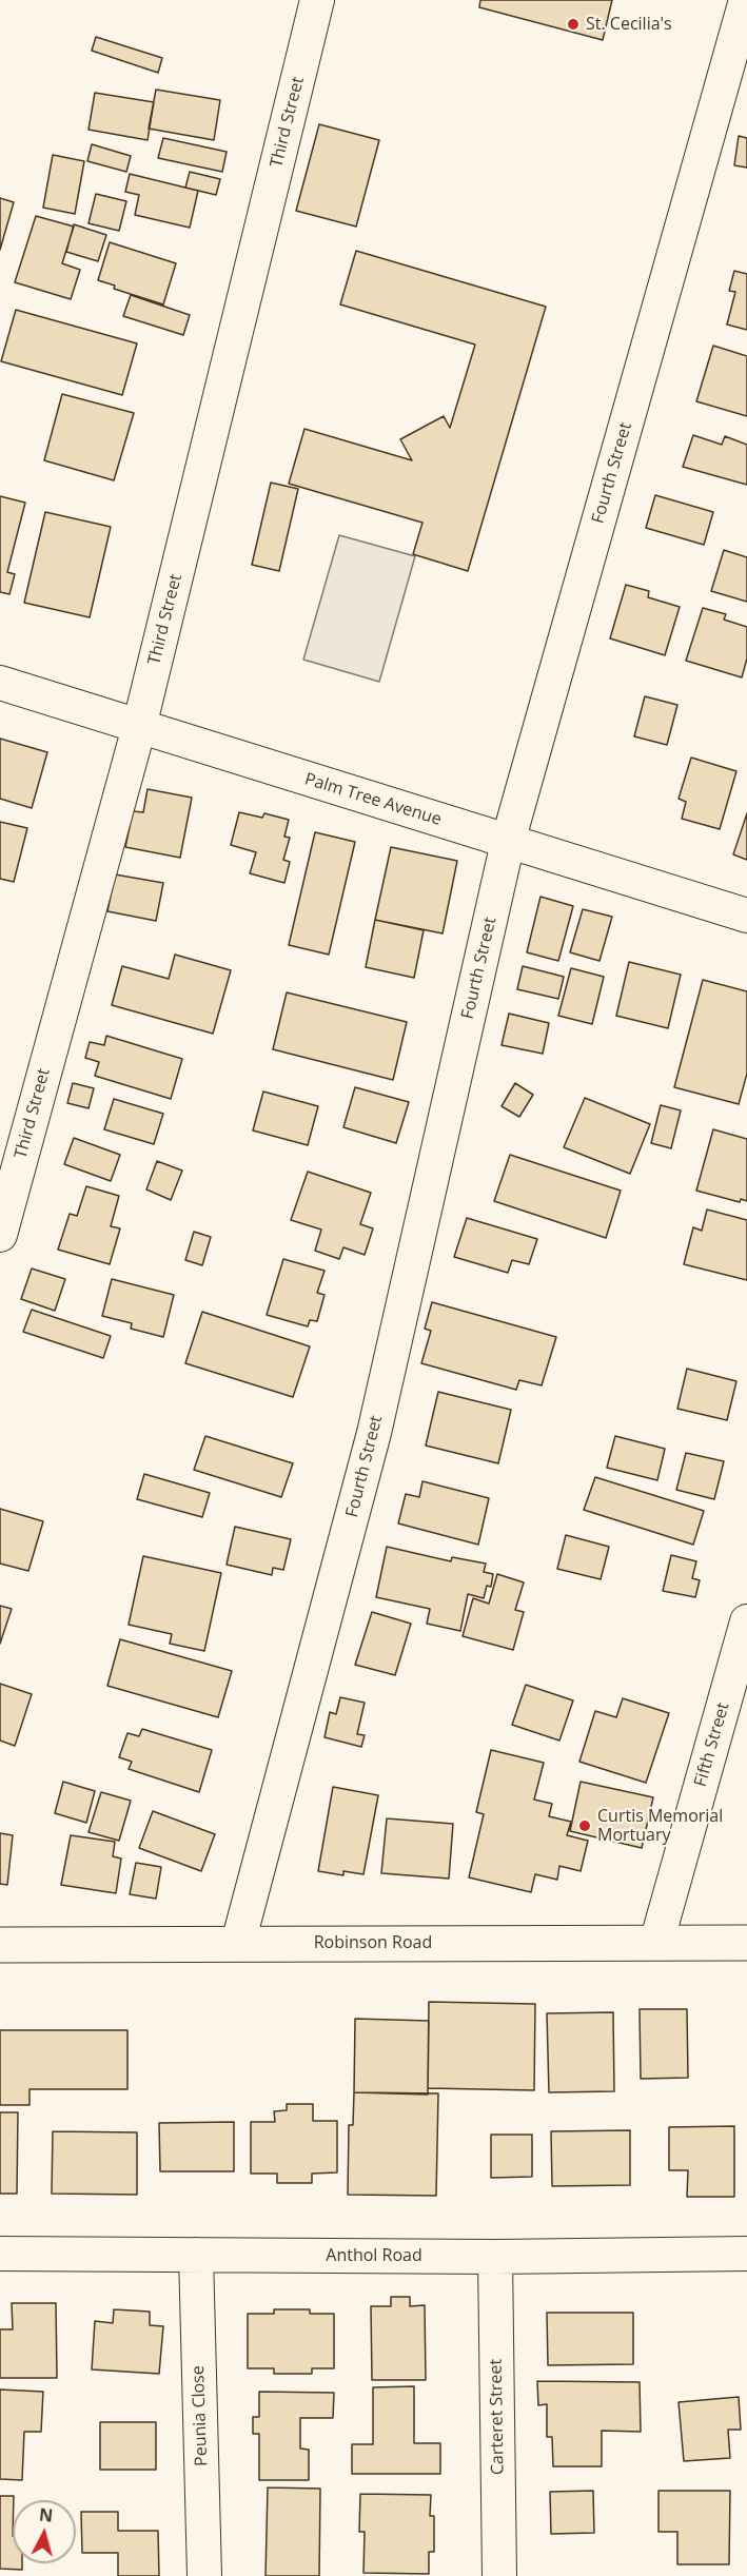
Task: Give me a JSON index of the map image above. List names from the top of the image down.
{
  "streets": {
    "main road": ["Robinson Road"],
    "street": [
      "Third Street",
      "Fourth Street",
      "Palm Tree Avenue",
      "Fifth Street",
      "Anthol Road",
      "Peunia Close",
      "Carteret Street"
    ]
  },
  "crossings": [
    ["Third Street", "Palm Tree Avenue"],
    ["Fourth Street", "Palm Tree Avenue"],
    ["Fourth Street", "Robinson Road"],
    ["Fifth Street", "Robinson Road"],
    ["Anthol Road", "Peunia Close"],
    ["Anthol Road", "Carteret Street"]
  ],
  "places": ["St. Cecilia's", "Curtis Memorial Mortuary"],
  "north": "top"
}
